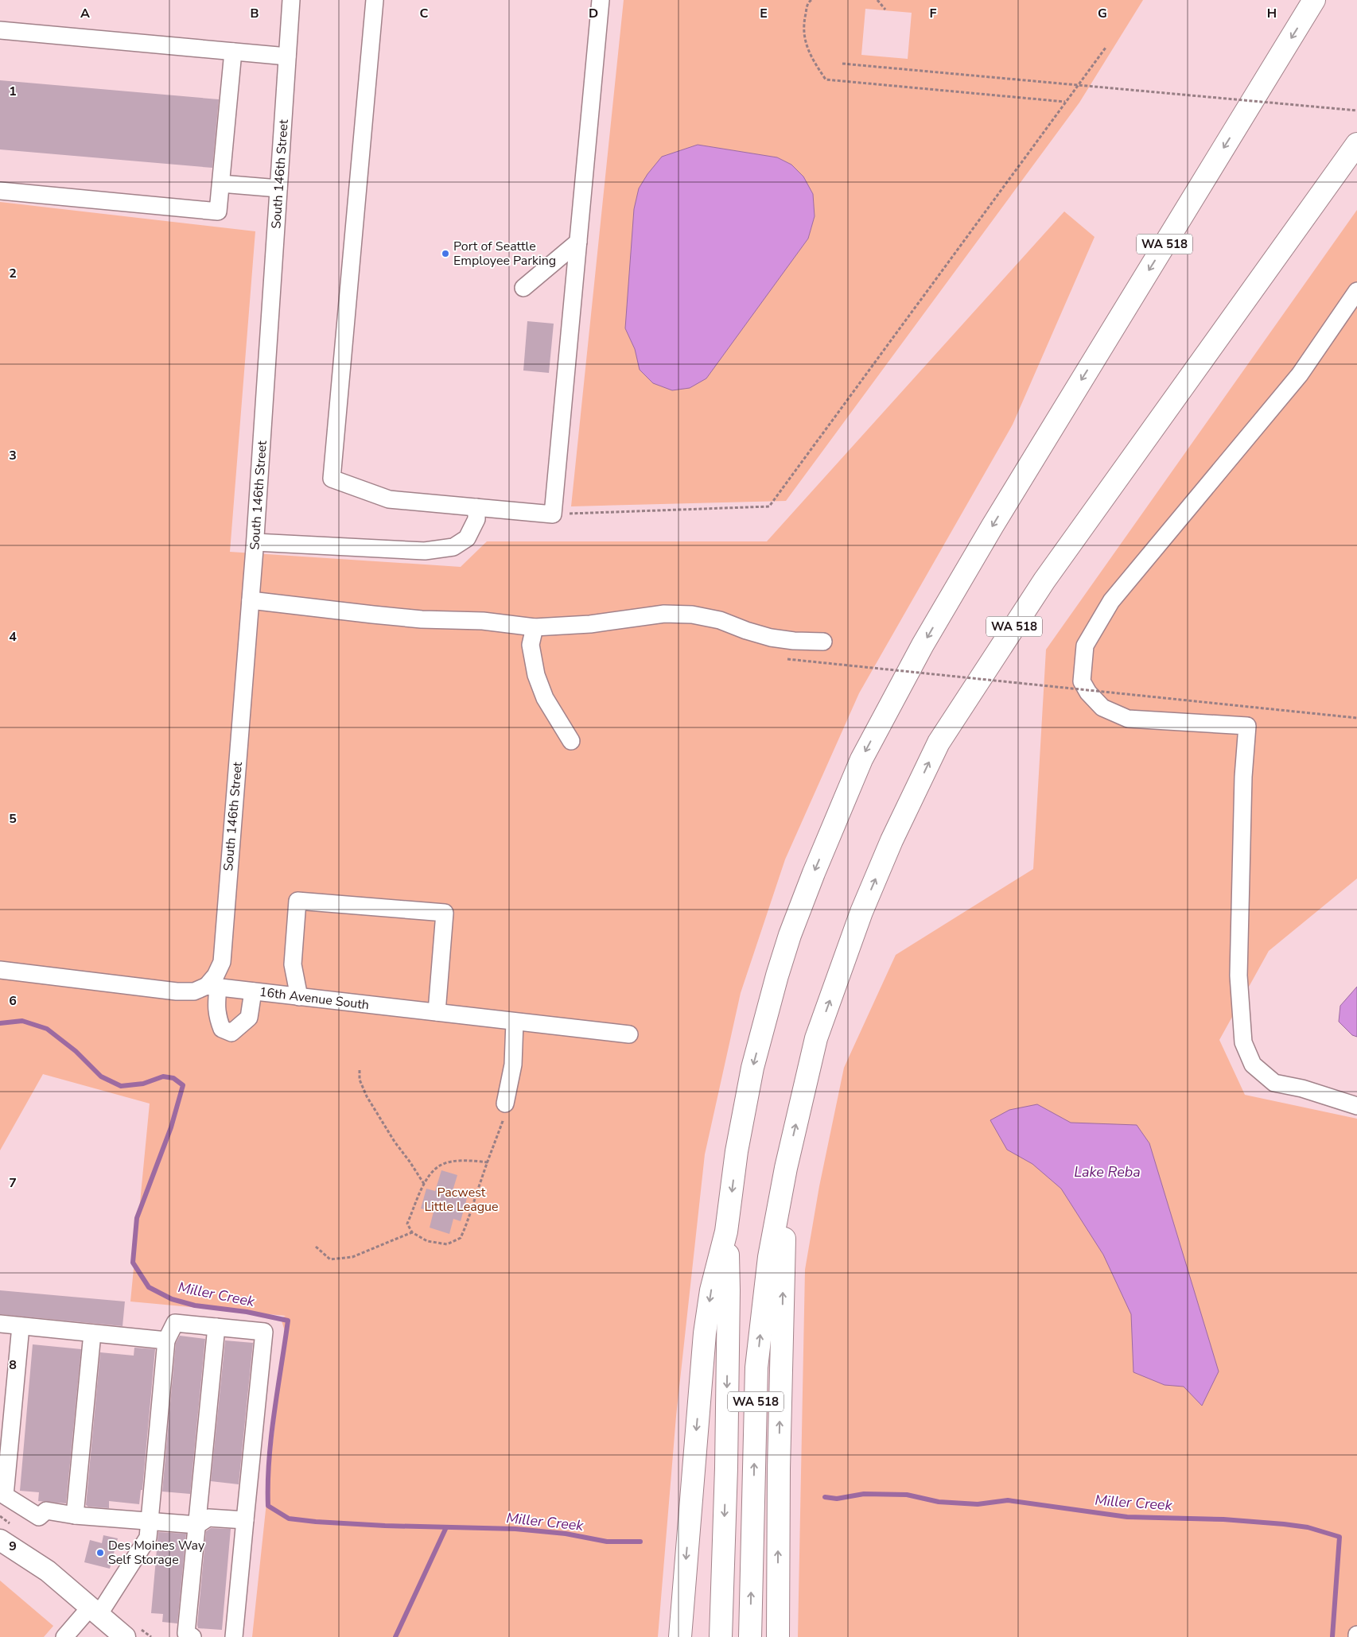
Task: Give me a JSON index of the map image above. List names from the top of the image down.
{
  "streets": {
    "highway": ["WA 518"],
    "street": ["South 146th Street", "16th Avenue South"]
  },
  "crossings": [
    ["South 146th Street", "16th Avenue South"]
  ],
  "water": ["Lake Reba", "Miller Creek"],
  "parks": ["Pacwest Little League"],
  "places": ["Port of Seattle Employee Parking", "Des Moines Way Self Storage"],
  "grid": {
    "columns": [
      "A",
      "B",
      "C",
      "D",
      "E",
      "F",
      "G",
      "H"
    ],
    "rows": [
      "1",
      "2",
      "3",
      "4",
      "5",
      "6",
      "7",
      "8",
      "9"
    ]
  }
}
